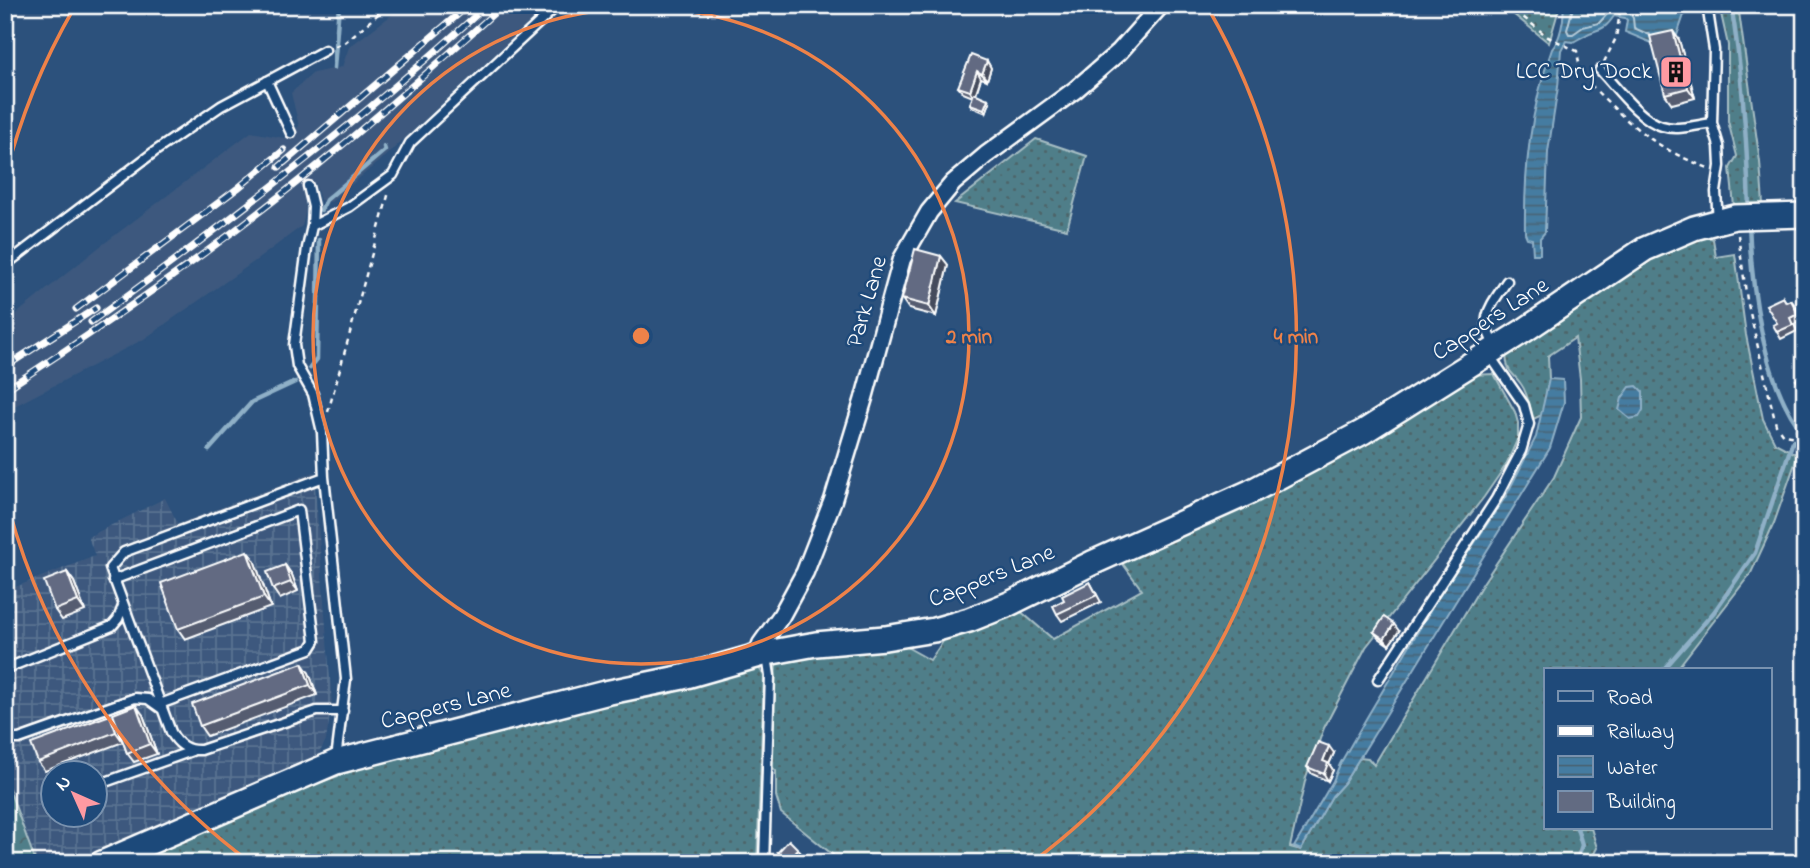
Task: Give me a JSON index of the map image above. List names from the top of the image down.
{
  "streets": {
    "street": ["Park Lane", "Cappers Lane"]
  },
  "crossings": [
    ["Park Lane", "Cappers Lane"]
  ],
  "places": {
    "building": ["LCC Dry Dock"]
  },
  "legend": [
    "Road",
    "Railway",
    "Water",
    "Building"
  ],
  "north": "top left",
  "rings": ["2 min", "4 min"]
}
